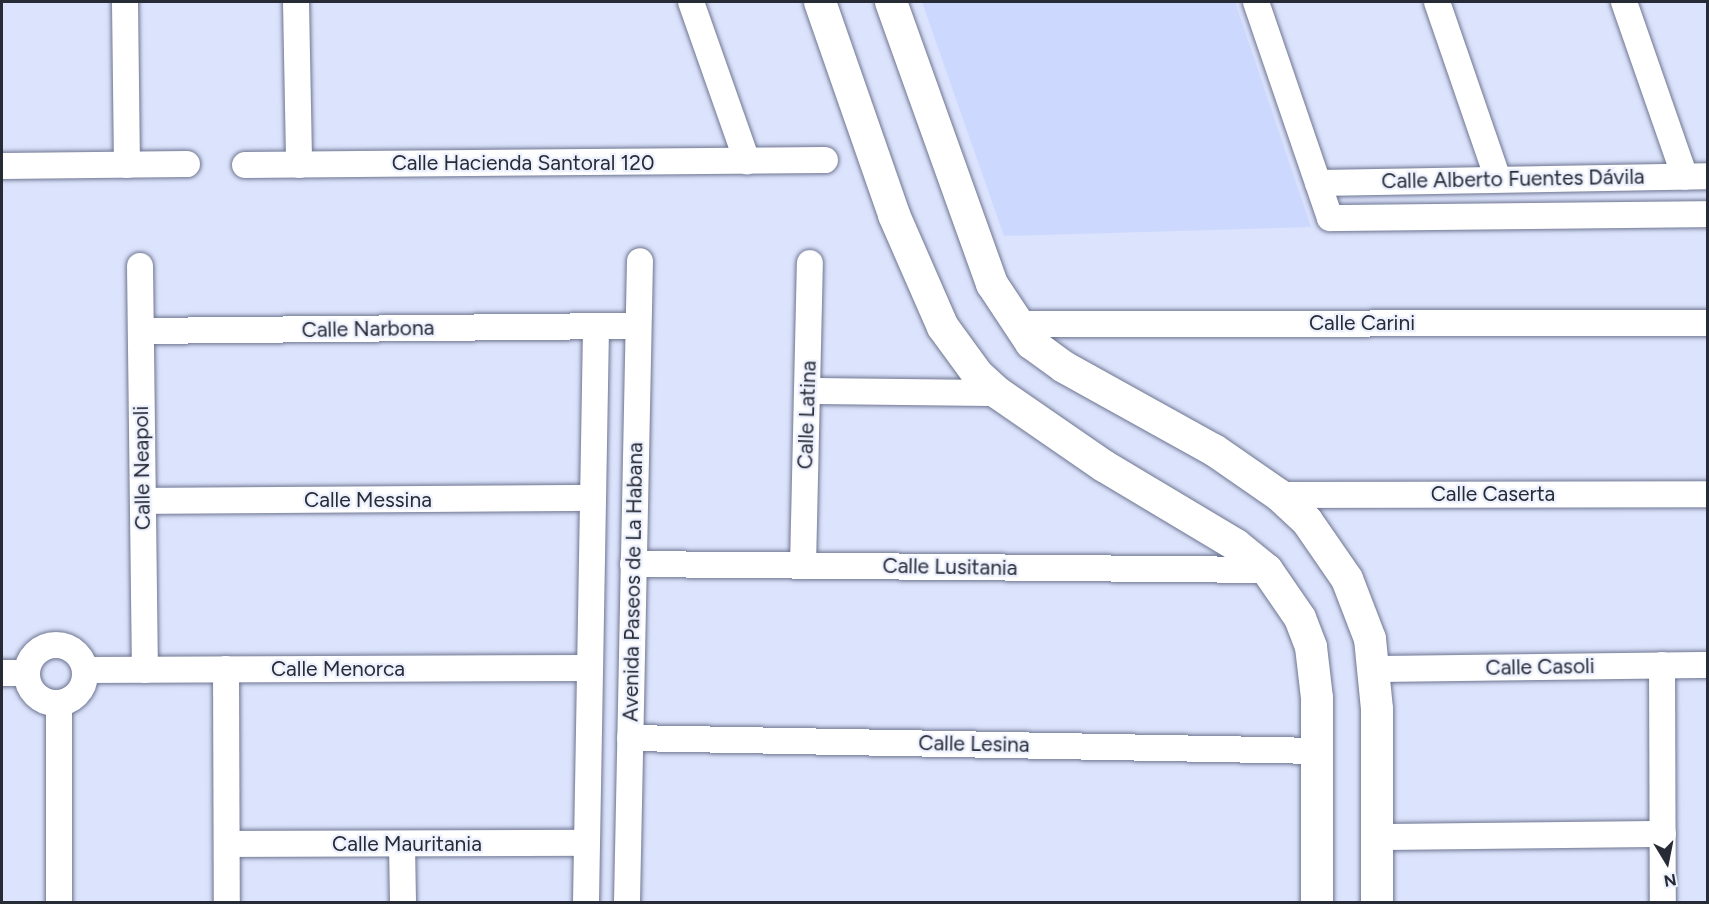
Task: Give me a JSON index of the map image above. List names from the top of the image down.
{
  "streets": {
    "street": [
      "Calle Hacienda Santoral 120",
      "Calle Alberto Fuentes Dávila",
      "Calle Carini",
      "Calle Narbona",
      "Calle Latina",
      "Calle Neapoli",
      "Calle Caserta",
      "Calle Messina",
      "Calle Lusitania",
      "Avenida Paseos de La Habana",
      "Calle Casoli",
      "Calle Menorca",
      "Calle Lesina",
      "Calle Mauritania"
    ]
  },
  "crossings": [
    ["Calle Narbona", "Calle Neapoli"],
    ["Calle Narbona", "Avenida Paseos de La Habana"],
    ["Calle Latina", "Calle Lusitania"],
    ["Calle Neapoli", "Calle Messina"],
    ["Calle Neapoli", "Calle Menorca"],
    ["Calle Messina", "Avenida Paseos de La Habana"],
    ["Calle Lusitania", "Avenida Paseos de La Habana"],
    ["Avenida Paseos de La Habana", "Calle Menorca"],
    ["Avenida Paseos de La Habana", "Calle Lesina"],
    ["Avenida Paseos de La Habana", "Calle Mauritania"]
  ],
  "north": "bottom"
}
